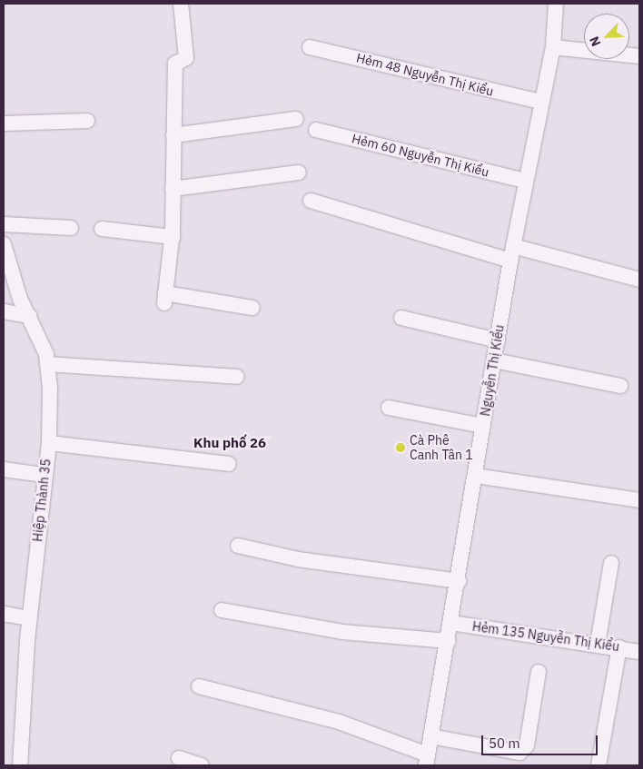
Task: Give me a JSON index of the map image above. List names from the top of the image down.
{
  "streets": {
    "street": [
      "Hẻm 48 Nguyễn Thị Kiểu",
      "Hẻm 60 Nguyễn Thị Kiểu",
      "Nguyễn Thị Kiểu",
      "Hiệp Thành 35",
      "Hẻm 135 Nguyễn Thị Kiểu"
    ]
  },
  "crossings": [
    ["Hẻm 48 Nguyễn Thị Kiểu", "Nguyễn Thị Kiểu"],
    ["Hẻm 60 Nguyễn Thị Kiểu", "Nguyễn Thị Kiểu"],
    ["Nguyễn Thị Kiểu", "Hẻm 135 Nguyễn Thị Kiểu"]
  ],
  "districts": ["Khu phố 26"],
  "places": ["Cà Phê Canh Tân 1"],
  "scale_bar": "50 m",
  "north": "bottom left"
}
